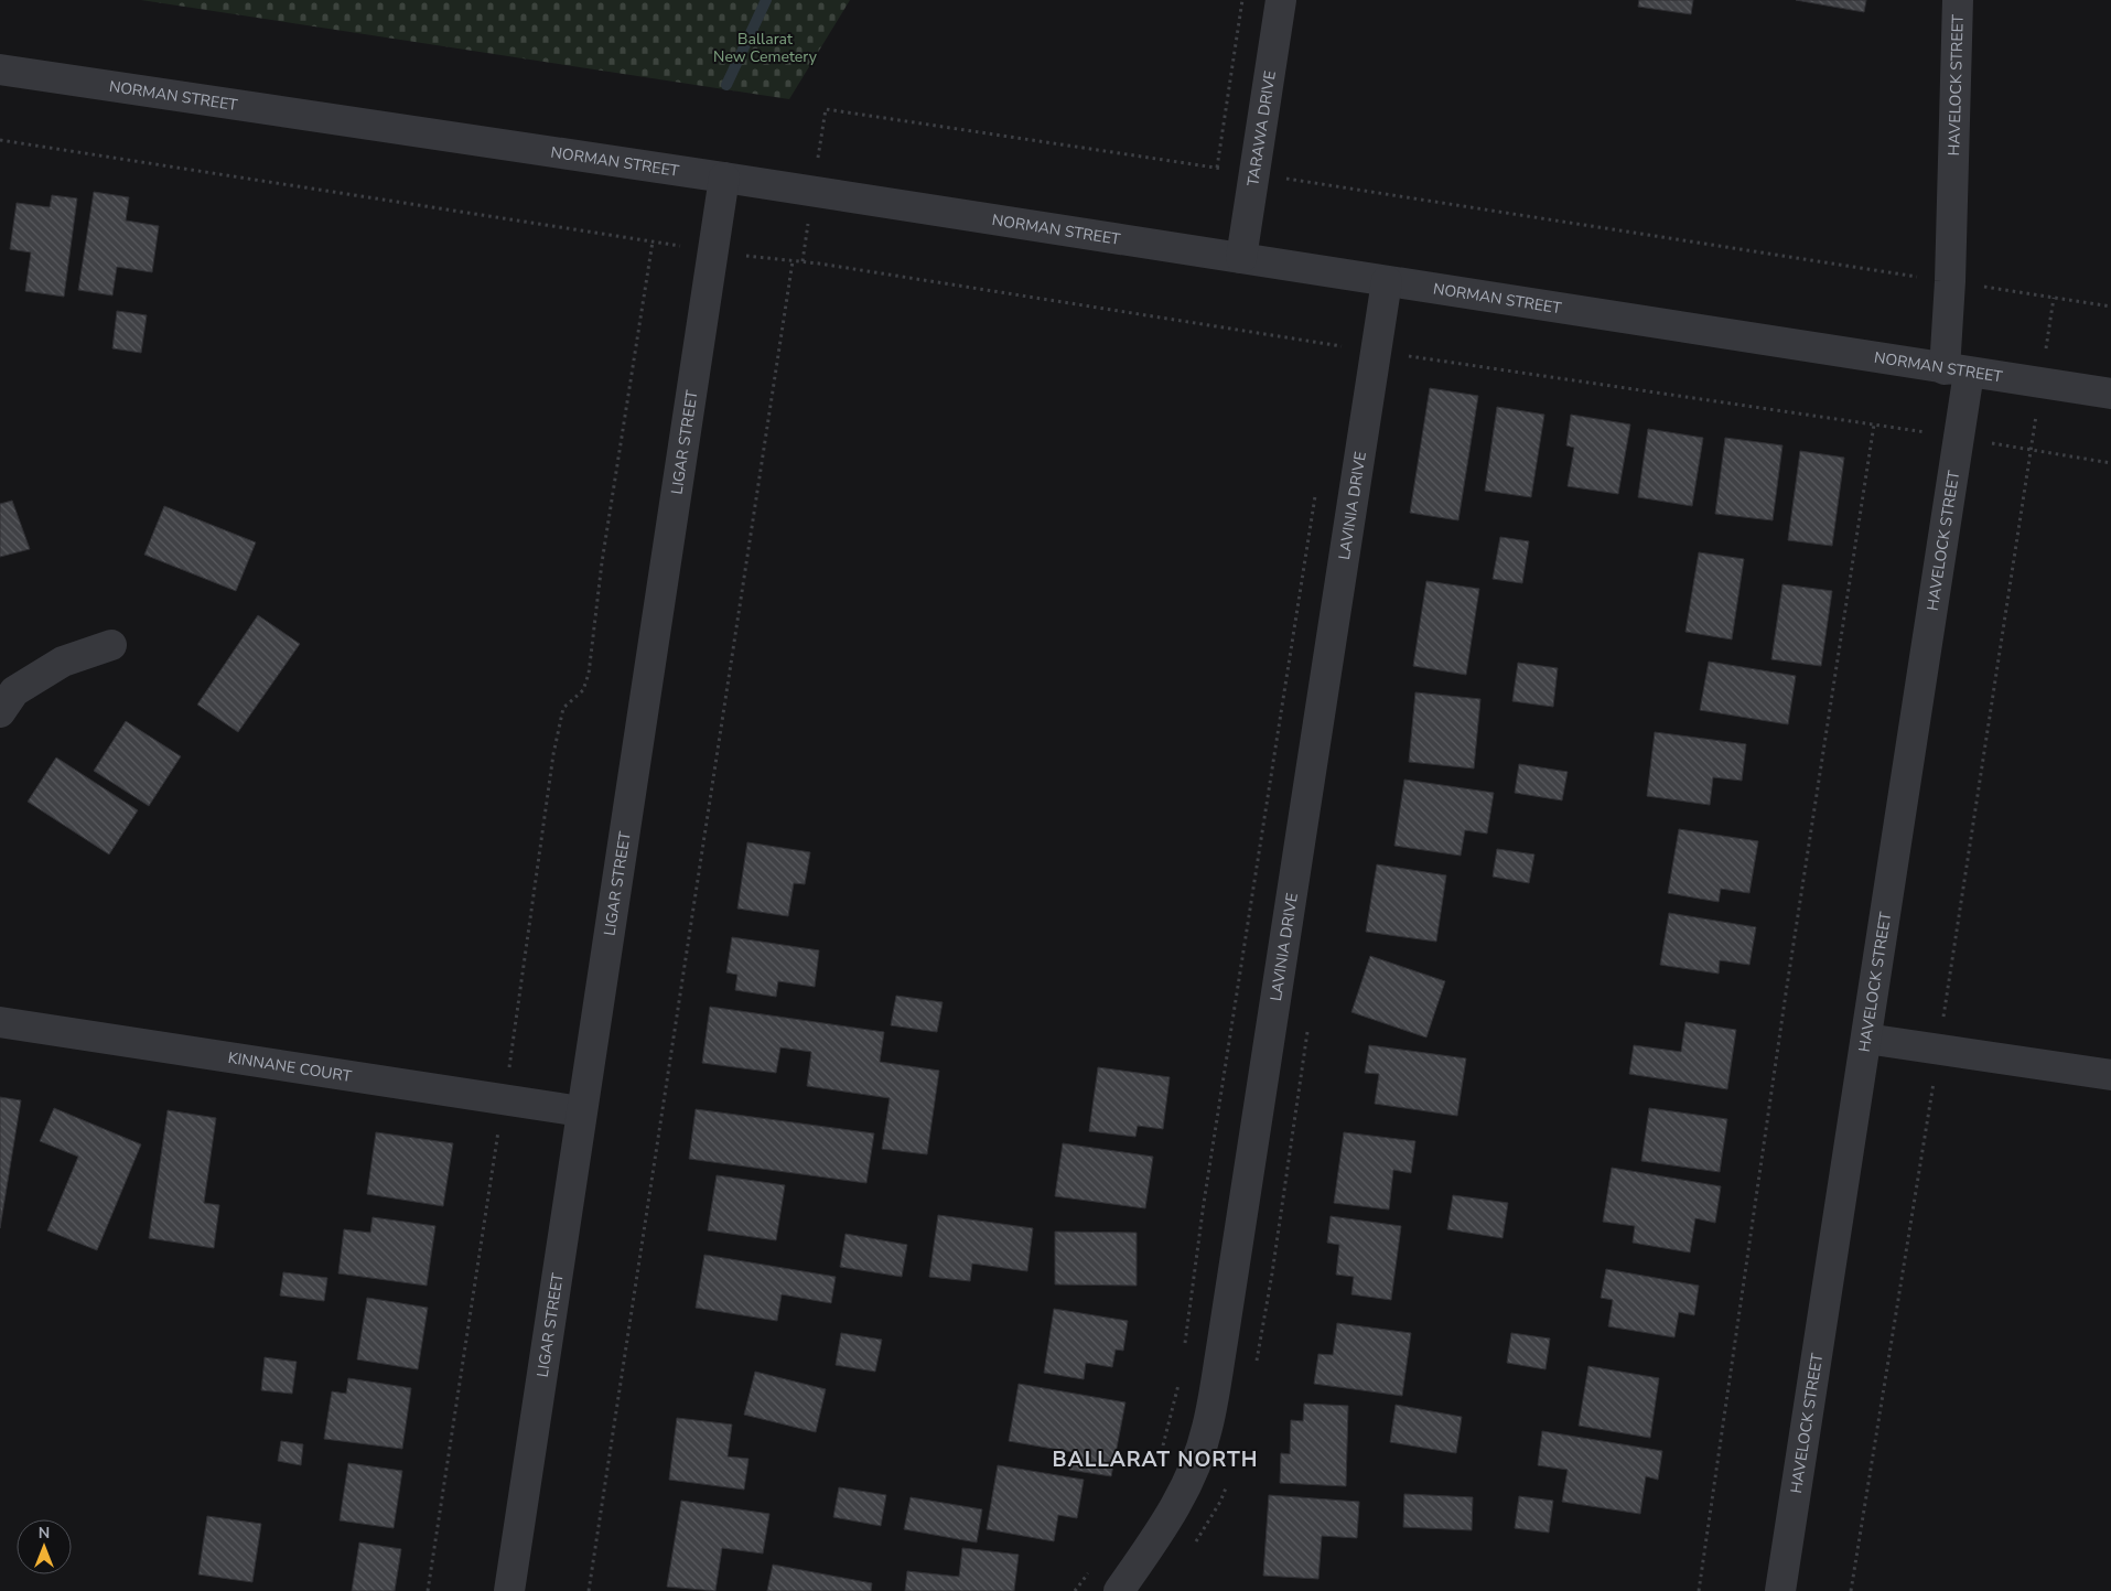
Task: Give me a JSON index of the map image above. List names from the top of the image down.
{
  "streets": {
    "street": [
      "HAVELOCK STREET",
      "NORMAN STREET",
      "TARAWA DRIVE",
      "LIGAR STREET",
      "LAVINIA DRIVE",
      "KINNANE COURT"
    ]
  },
  "crossings": [
    ["HAVELOCK STREET", "NORMAN STREET"],
    ["NORMAN STREET", "TARAWA DRIVE"],
    ["NORMAN STREET", "LIGAR STREET"],
    ["NORMAN STREET", "LAVINIA DRIVE"],
    ["LIGAR STREET", "KINNANE COURT"]
  ],
  "districts": ["BALLARAT NORTH"],
  "parks": ["Ballarat New Cemetery"],
  "north": "top"
}
